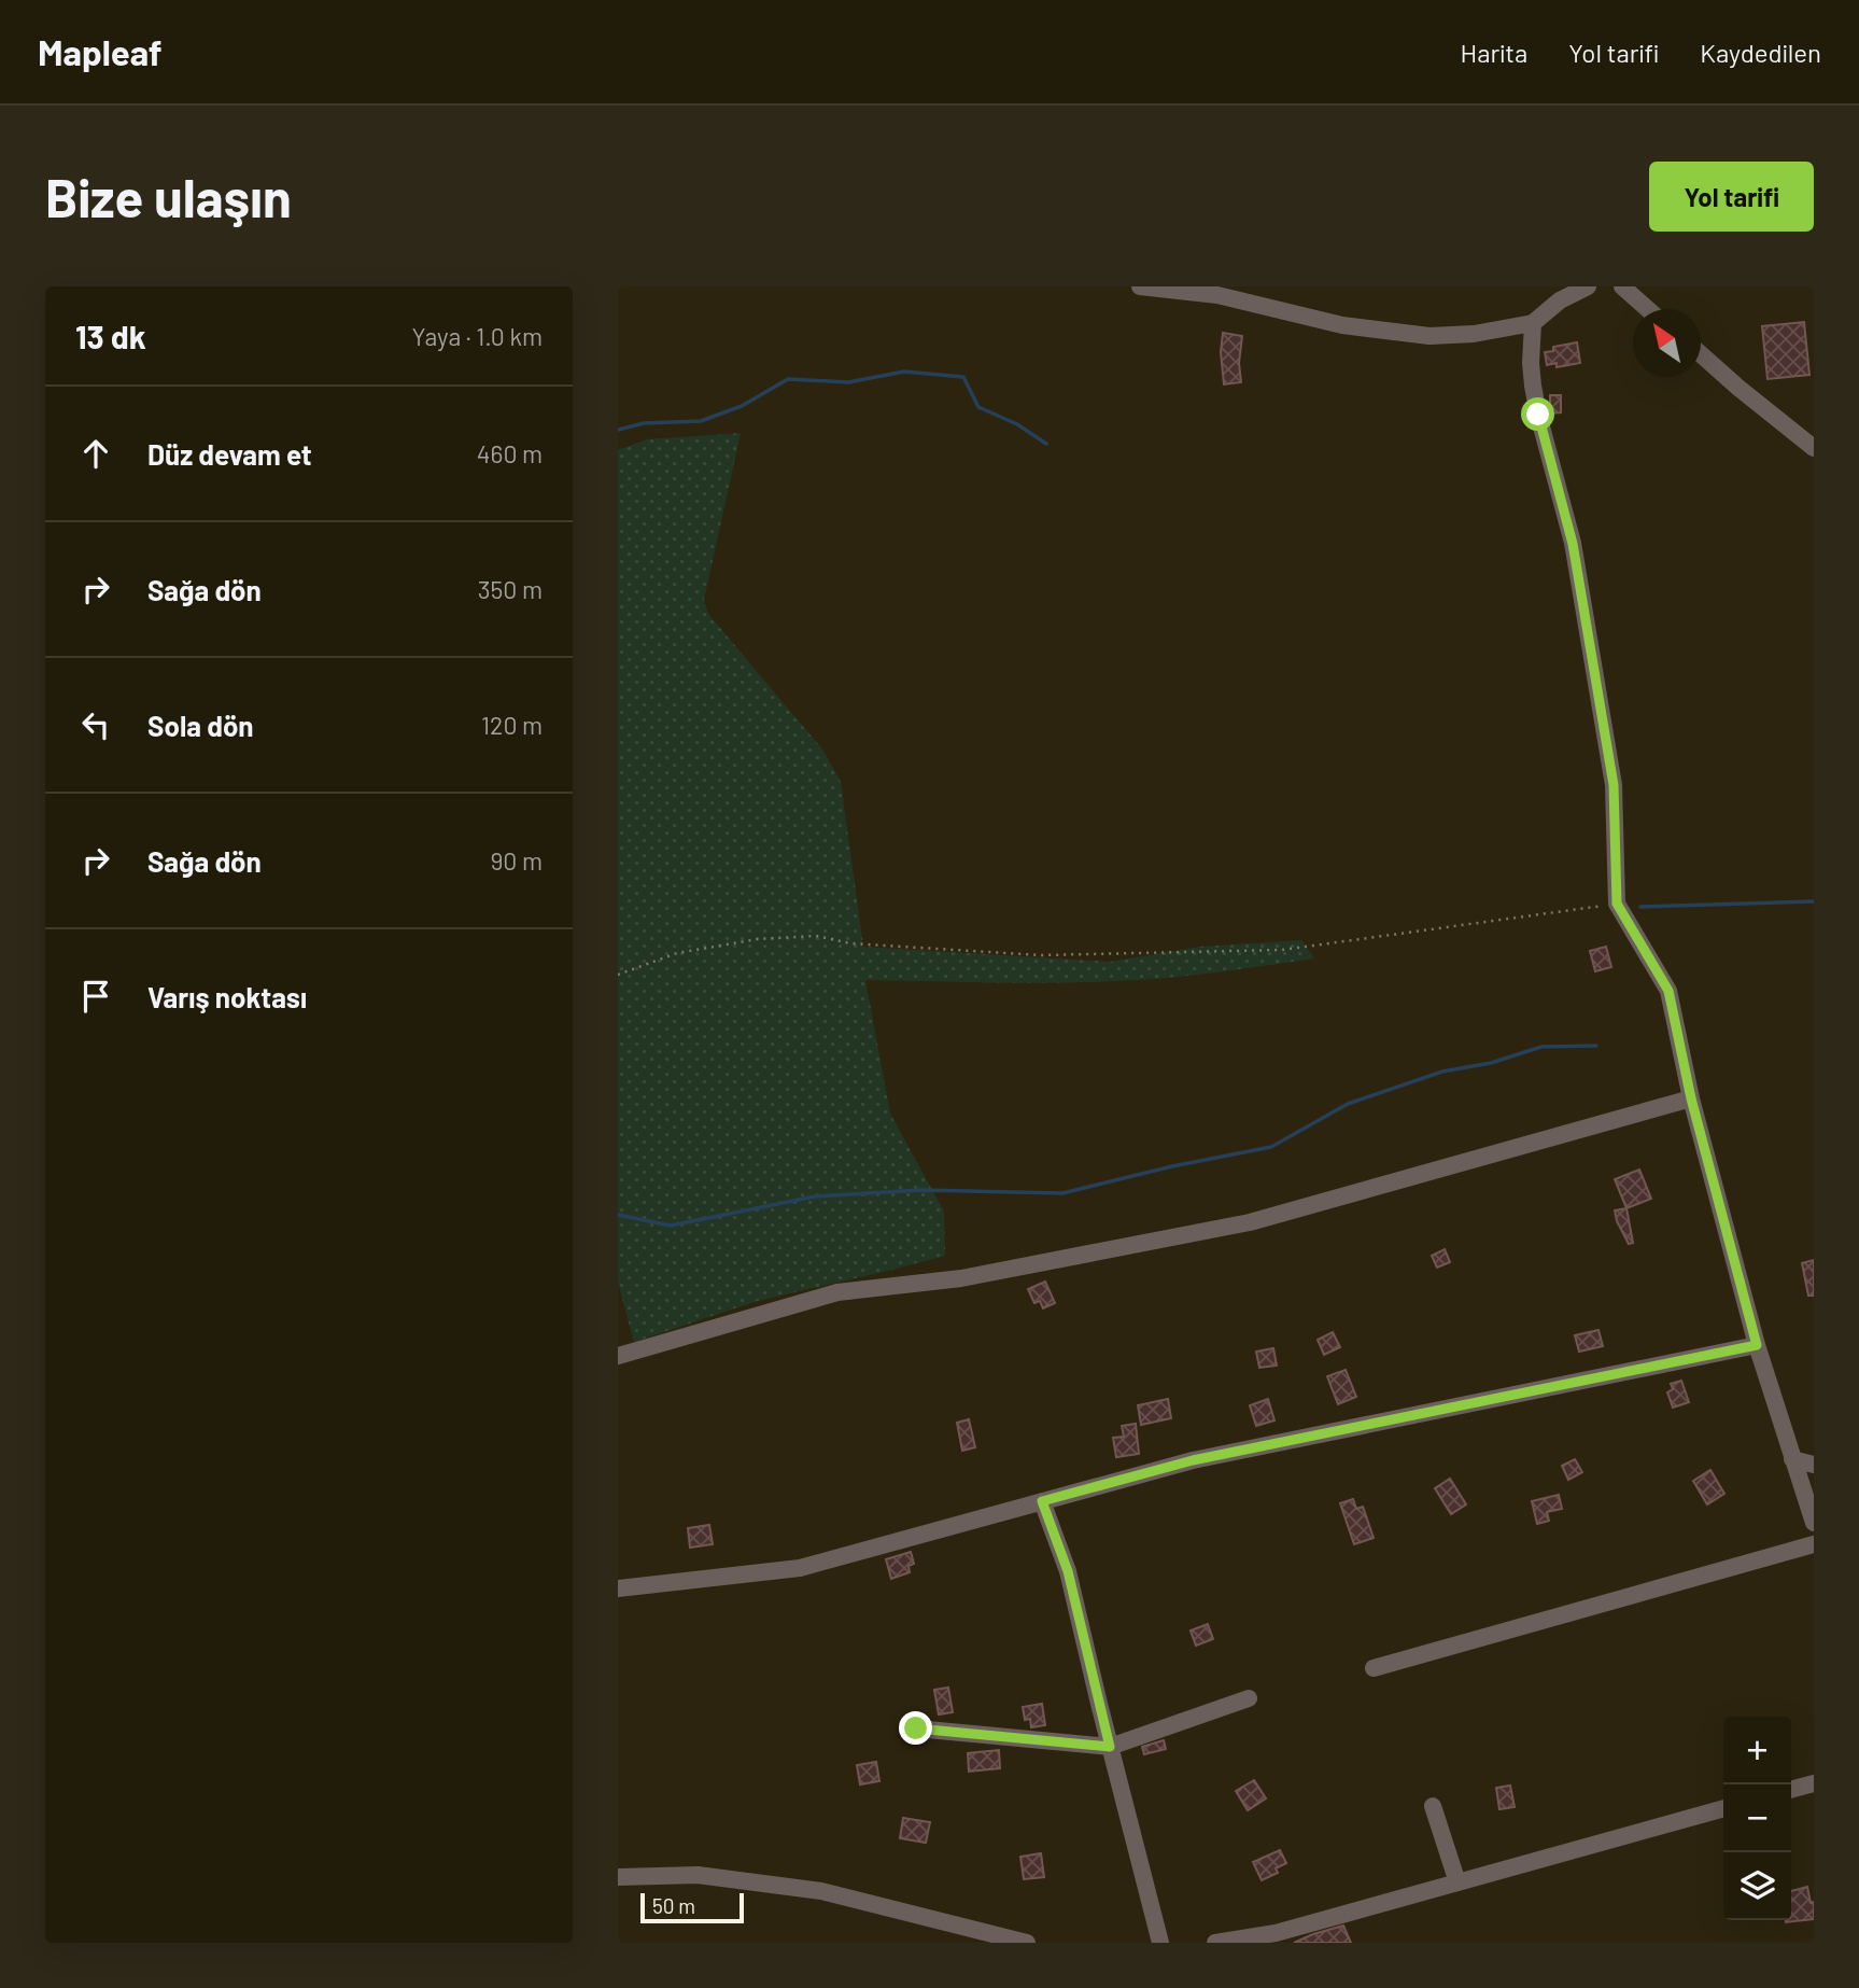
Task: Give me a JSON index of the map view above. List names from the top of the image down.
{
  "scale_bar": "50 m",
  "north": "top left",
  "page": {
    "header": "Mapleaf",
    "nav": ["Harita", "Yol tarifi", "Kaydedilen"],
    "buttons": "Yol tarifi",
    "title": "Bize ulaşın",
    "heading": ["13 dk", "Yaya · 1.0 km"],
    "list": [
      ["Düz devam et", "460 m"],
      ["Sağa dön", "350 m"],
      ["Sola dön", "120 m"],
      ["Sağa dön", "90 m"],
      "Varış noktası"
    ],
    "map_buttons": ["+", "−"],
    "scale": "50 m"
  }
}
